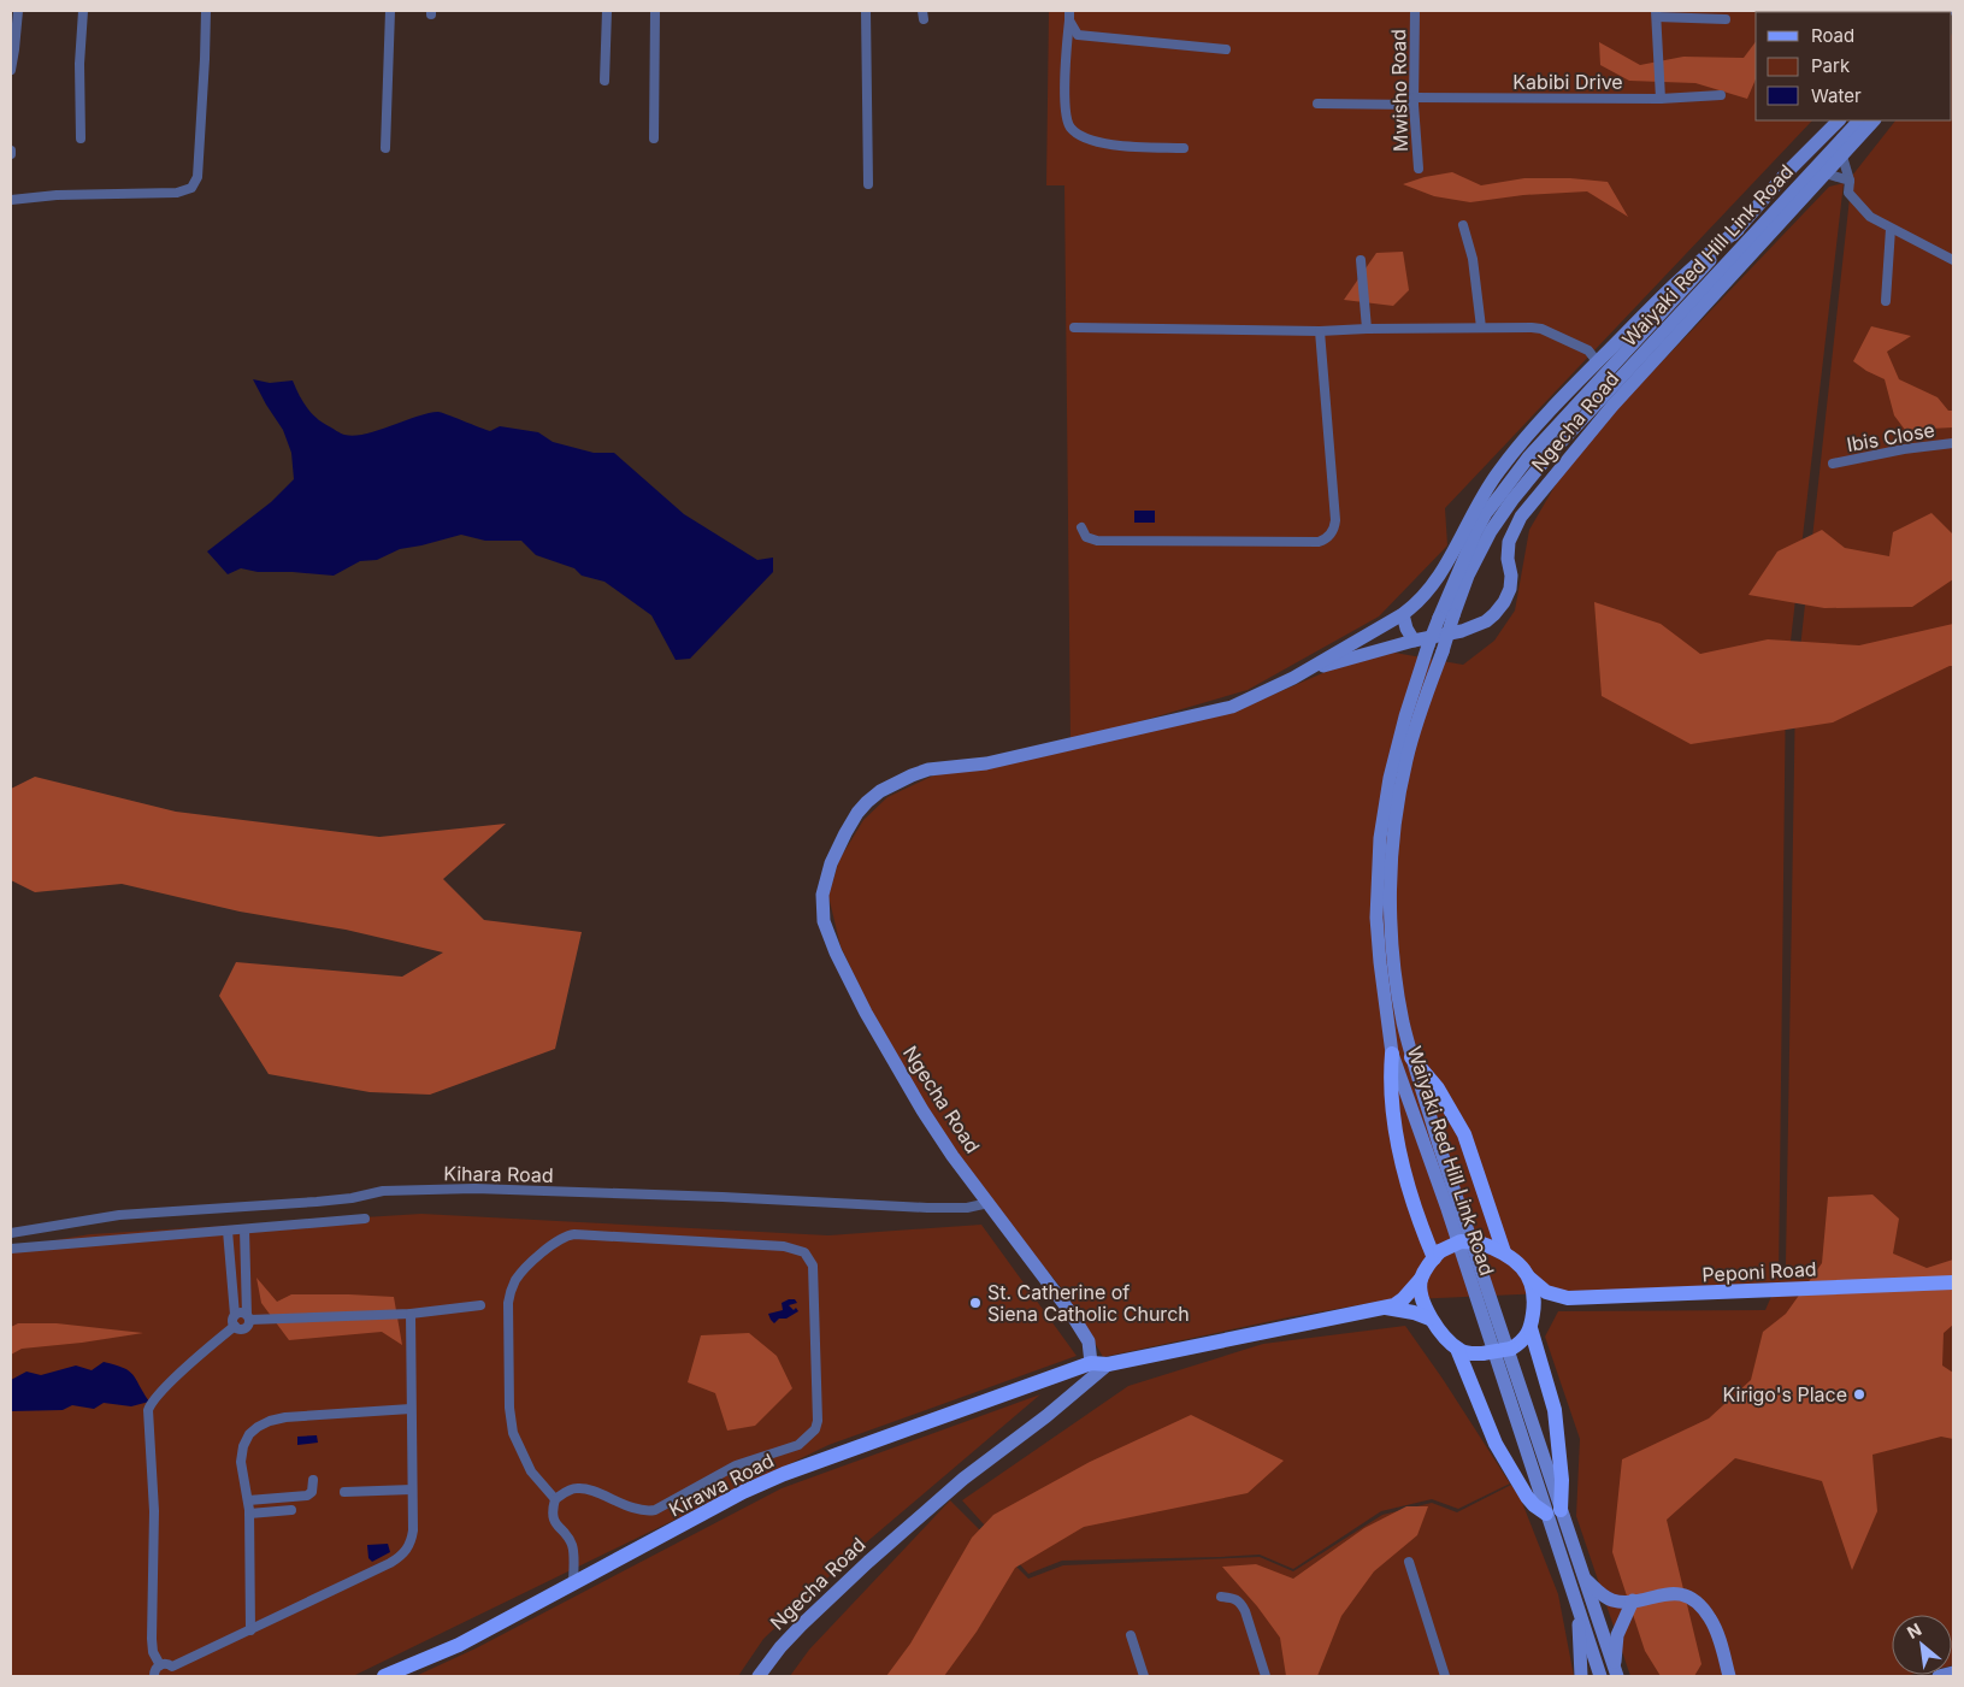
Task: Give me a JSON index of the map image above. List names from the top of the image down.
{
  "streets": {
    "main road": [
      "Waiyaki Red Hill Link Road",
      "Ngecha Road",
      "Peponi Road",
      "Kirawa Road"
    ],
    "street": [
      "Kabibi Drive",
      "Mwisho Road",
      "Ibis Close",
      "Kihara Road"
    ]
  },
  "crossings": [
    ["Kabibi Drive", "Mwisho Road"],
    ["Waiyaki Red Hill Link Road", "Ngecha Road"],
    ["Ngecha Road", "Kihara Road"],
    ["Ngecha Road", "Kirawa Road"]
  ],
  "places": ["St. Catherine of Siena Catholic Church", "Kirigo's Place"],
  "legend": ["Road", "Park", "Water"],
  "north": "top left"
}
